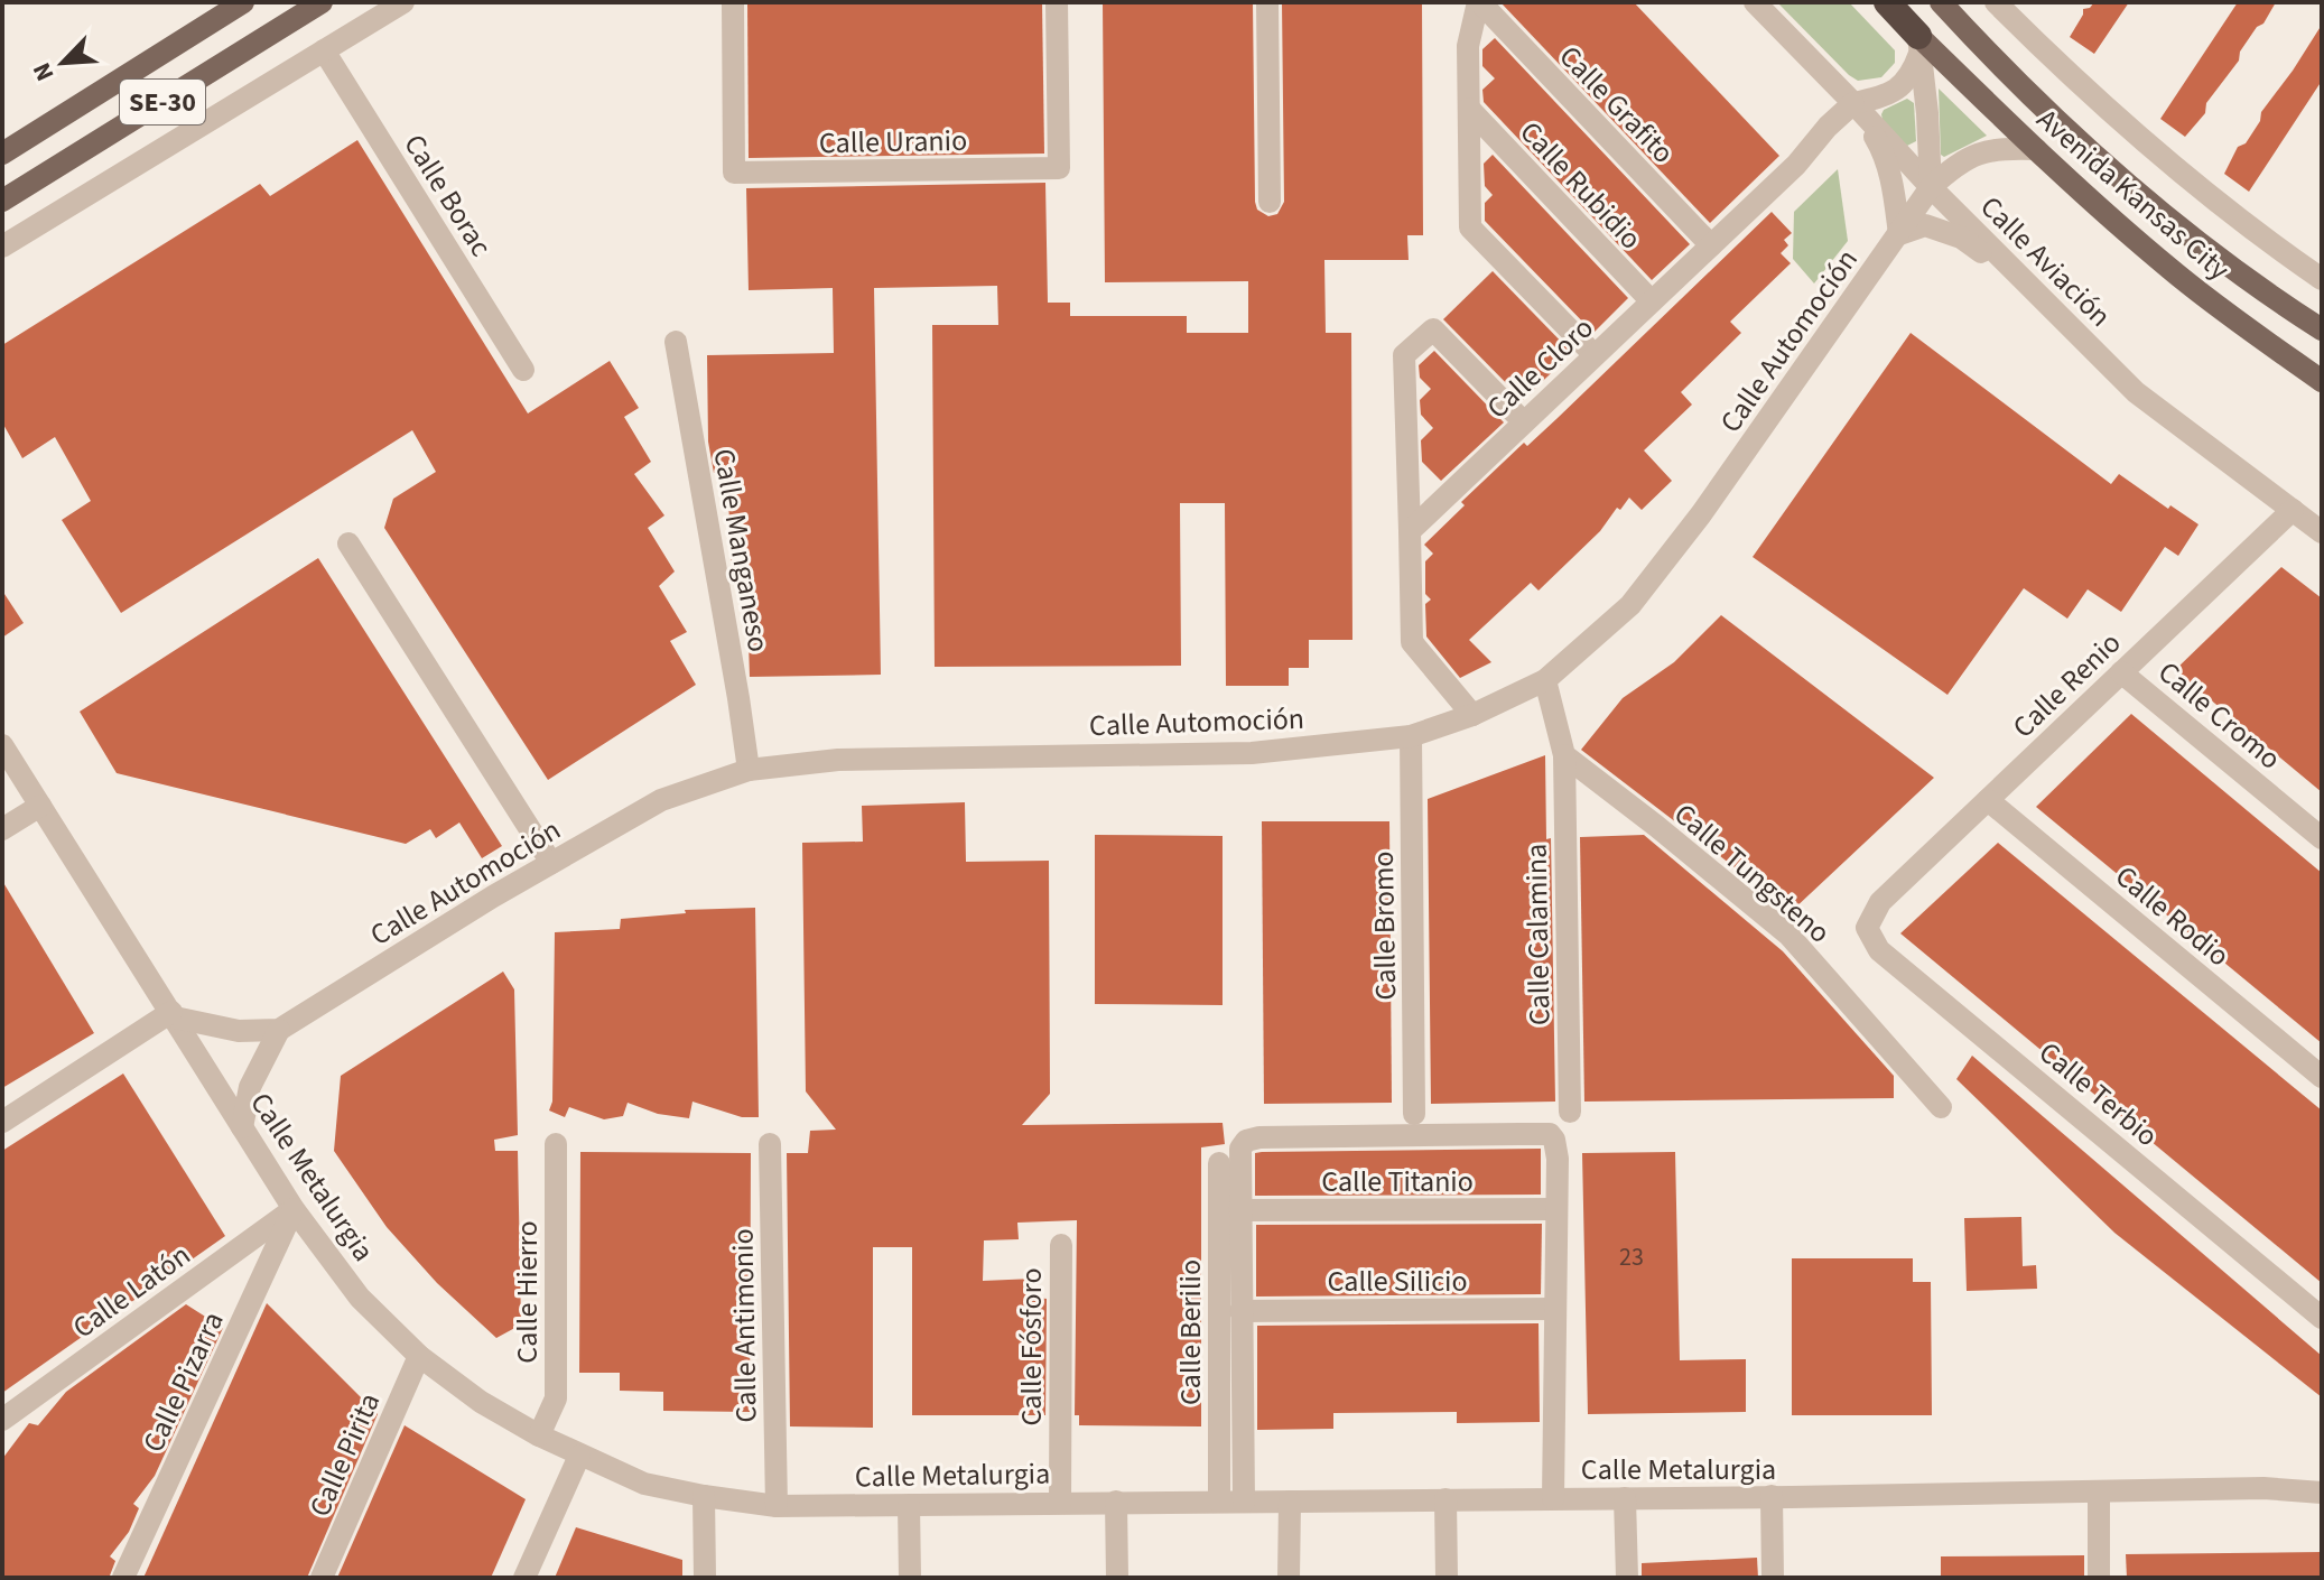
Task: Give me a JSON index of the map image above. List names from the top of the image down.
{
  "streets": {
    "main road": ["SE-30", "Avenida Kansas City"],
    "street": [
      "Calle Grafito",
      "Calle Uranio",
      "Calle Rubidio",
      "Calle Borac",
      "Calle Aviación",
      "Calle Automoción",
      "Calle Cloro",
      "Calle Manganeso",
      "Calle Renio",
      "Calle Cromo",
      "Calle Tungsteno",
      "Calle Rodio",
      "Calle Bromo",
      "Calle Calamina",
      "Calle Terbio",
      "Calle Metalurgia",
      "Calle Titanio",
      "Calle Silicio",
      "Calle Latón",
      "Calle Hierro",
      "Calle Antimonio",
      "Calle Berilio",
      "Calle Fósforo",
      "Calle Pizarra",
      "Calle Pirita"
    ]
  },
  "crossings": [
    ["Calle Grafito", "Calle Cloro"],
    ["Calle Rubidio", "Calle Cloro"],
    ["Avenida Kansas City", "Calle Automoción"],
    ["Calle Aviación", "Calle Automoción"],
    ["Calle Aviación", "Calle Cloro"],
    ["Calle Aviación", "Calle Renio"],
    ["Calle Automoción", "Calle Manganeso"],
    ["Calle Automoción", "Calle Bromo"],
    ["Calle Renio", "Calle Cromo"],
    ["Calle Renio", "Calle Rodio"],
    ["Calle Renio", "Calle Terbio"],
    ["Calle Tungsteno", "Calle Calamina"],
    ["Calle Metalurgia", "Calle Latón"],
    ["Calle Metalurgia", "Calle Hierro"],
    ["Calle Metalurgia", "Calle Antimonio"],
    ["Calle Metalurgia", "Calle Berilio"],
    ["Calle Metalurgia", "Calle Fósforo"],
    ["Calle Metalurgia", "Calle Pizarra"],
    ["Calle Metalurgia", "Calle Pirita"],
    ["Calle Latón", "Calle Pizarra"]
  ],
  "house_numbers": ["23"],
  "north": "bottom left"
}
